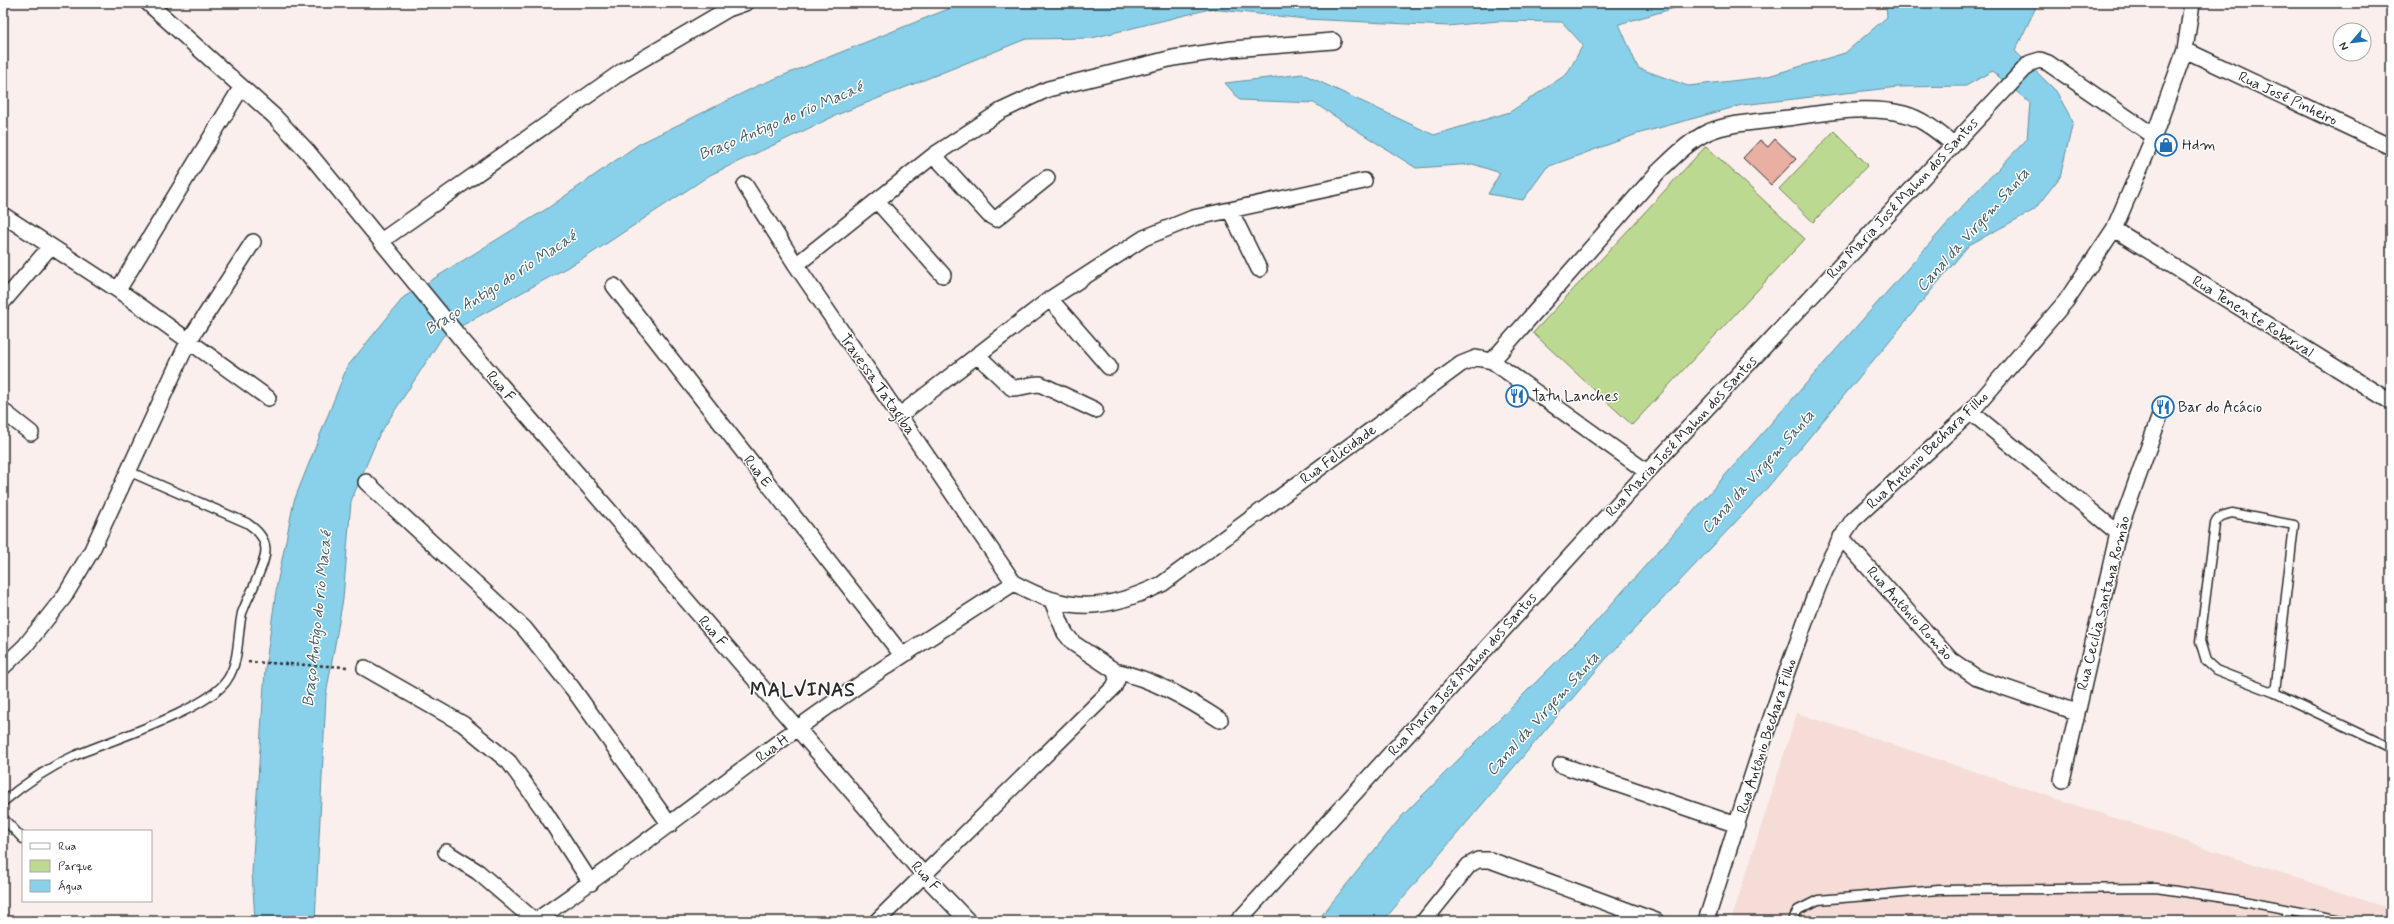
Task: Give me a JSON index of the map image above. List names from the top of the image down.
{
  "streets": {
    "street": [
      "Rua José Pinheiro",
      "Rua Maria José Mahon dos Santos",
      "Rua Tenente Roberval",
      "Travessa Tatagiba",
      "Rua F",
      "Rua Antônio Bechara Filho",
      "Rua Felicidade",
      "Rua E",
      "Rua Cecilia Santana Romão",
      "Rua Antônio Romão",
      "Rua H"
    ]
  },
  "crossings": [
    ["Rua José Pinheiro", "Rua Antônio Bechara Filho"],
    ["Rua Maria José Mahon dos Santos", "Rua Antônio Bechara Filho"],
    ["Rua Tenente Roberval", "Rua Antônio Bechara Filho"],
    ["Travessa Tatagiba", "Rua Felicidade"],
    ["Travessa Tatagiba", "Rua H"],
    ["Rua F", "Rua H"],
    ["Rua Antônio Bechara Filho", "Rua Antônio Romão"],
    ["Rua Felicidade", "Rua H"],
    ["Rua E", "Rua H"],
    ["Rua Cecilia Santana Romão", "Rua Antônio Romão"]
  ],
  "districts": ["MALVINAS"],
  "water": ["Braço Antigo do rio Macaé", "Canal da Virgem Santa"],
  "places": {
    "shop": ["Hdm"],
    "restaurant": ["Tatu Lanches", "Bar do Acácio"]
  },
  "legend": ["Rua", "Parque", "Água"],
  "north": "bottom left"
}
